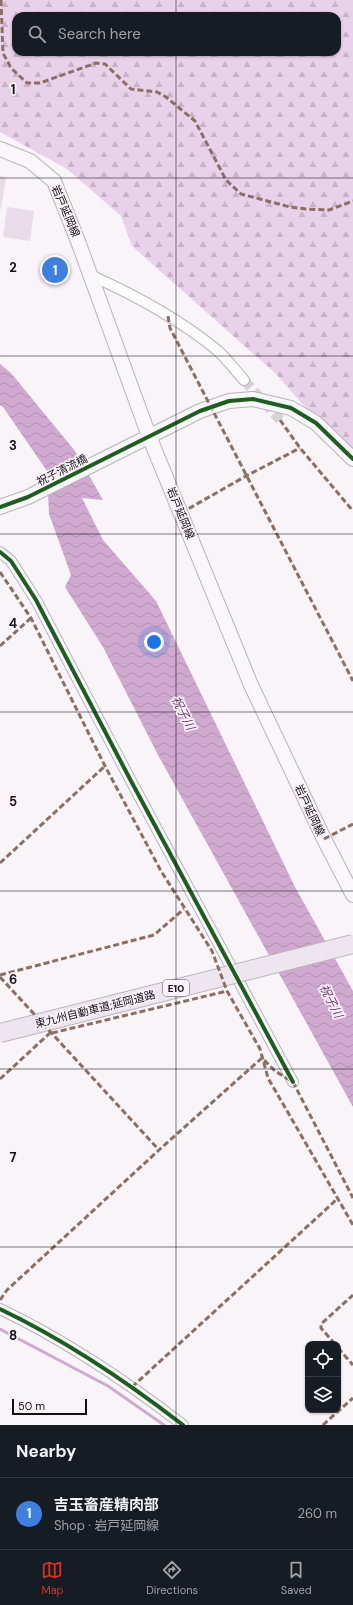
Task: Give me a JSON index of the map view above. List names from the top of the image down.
{
  "streets": {
    "highway": ["E10", "東九州自動車道;延岡道路"],
    "main road": ["岩戸延岡線", "祝子清流橋"]
  },
  "crossings": [
    ["岩戸延岡線", "祝子清流橋"]
  ],
  "water": ["祝子川"],
  "scale_bar": "50 m",
  "page": {
    "search": "Search here",
    "pins": "1",
    "scale": "50 m",
    "heading": "Nearby",
    "list": [
      {
        "mark": "1",
        "name": "吉玉畜産精肉部",
        "note": "Shop · 岩戸延岡線",
        "value": "260 m"
      }
    ],
    "nav": ["Map", "Directions", "Saved"]
  },
  "grid": {
    "rows": [
      "1",
      "2",
      "3",
      "4",
      "5",
      "6",
      "7",
      "8"
    ]
  }
}
